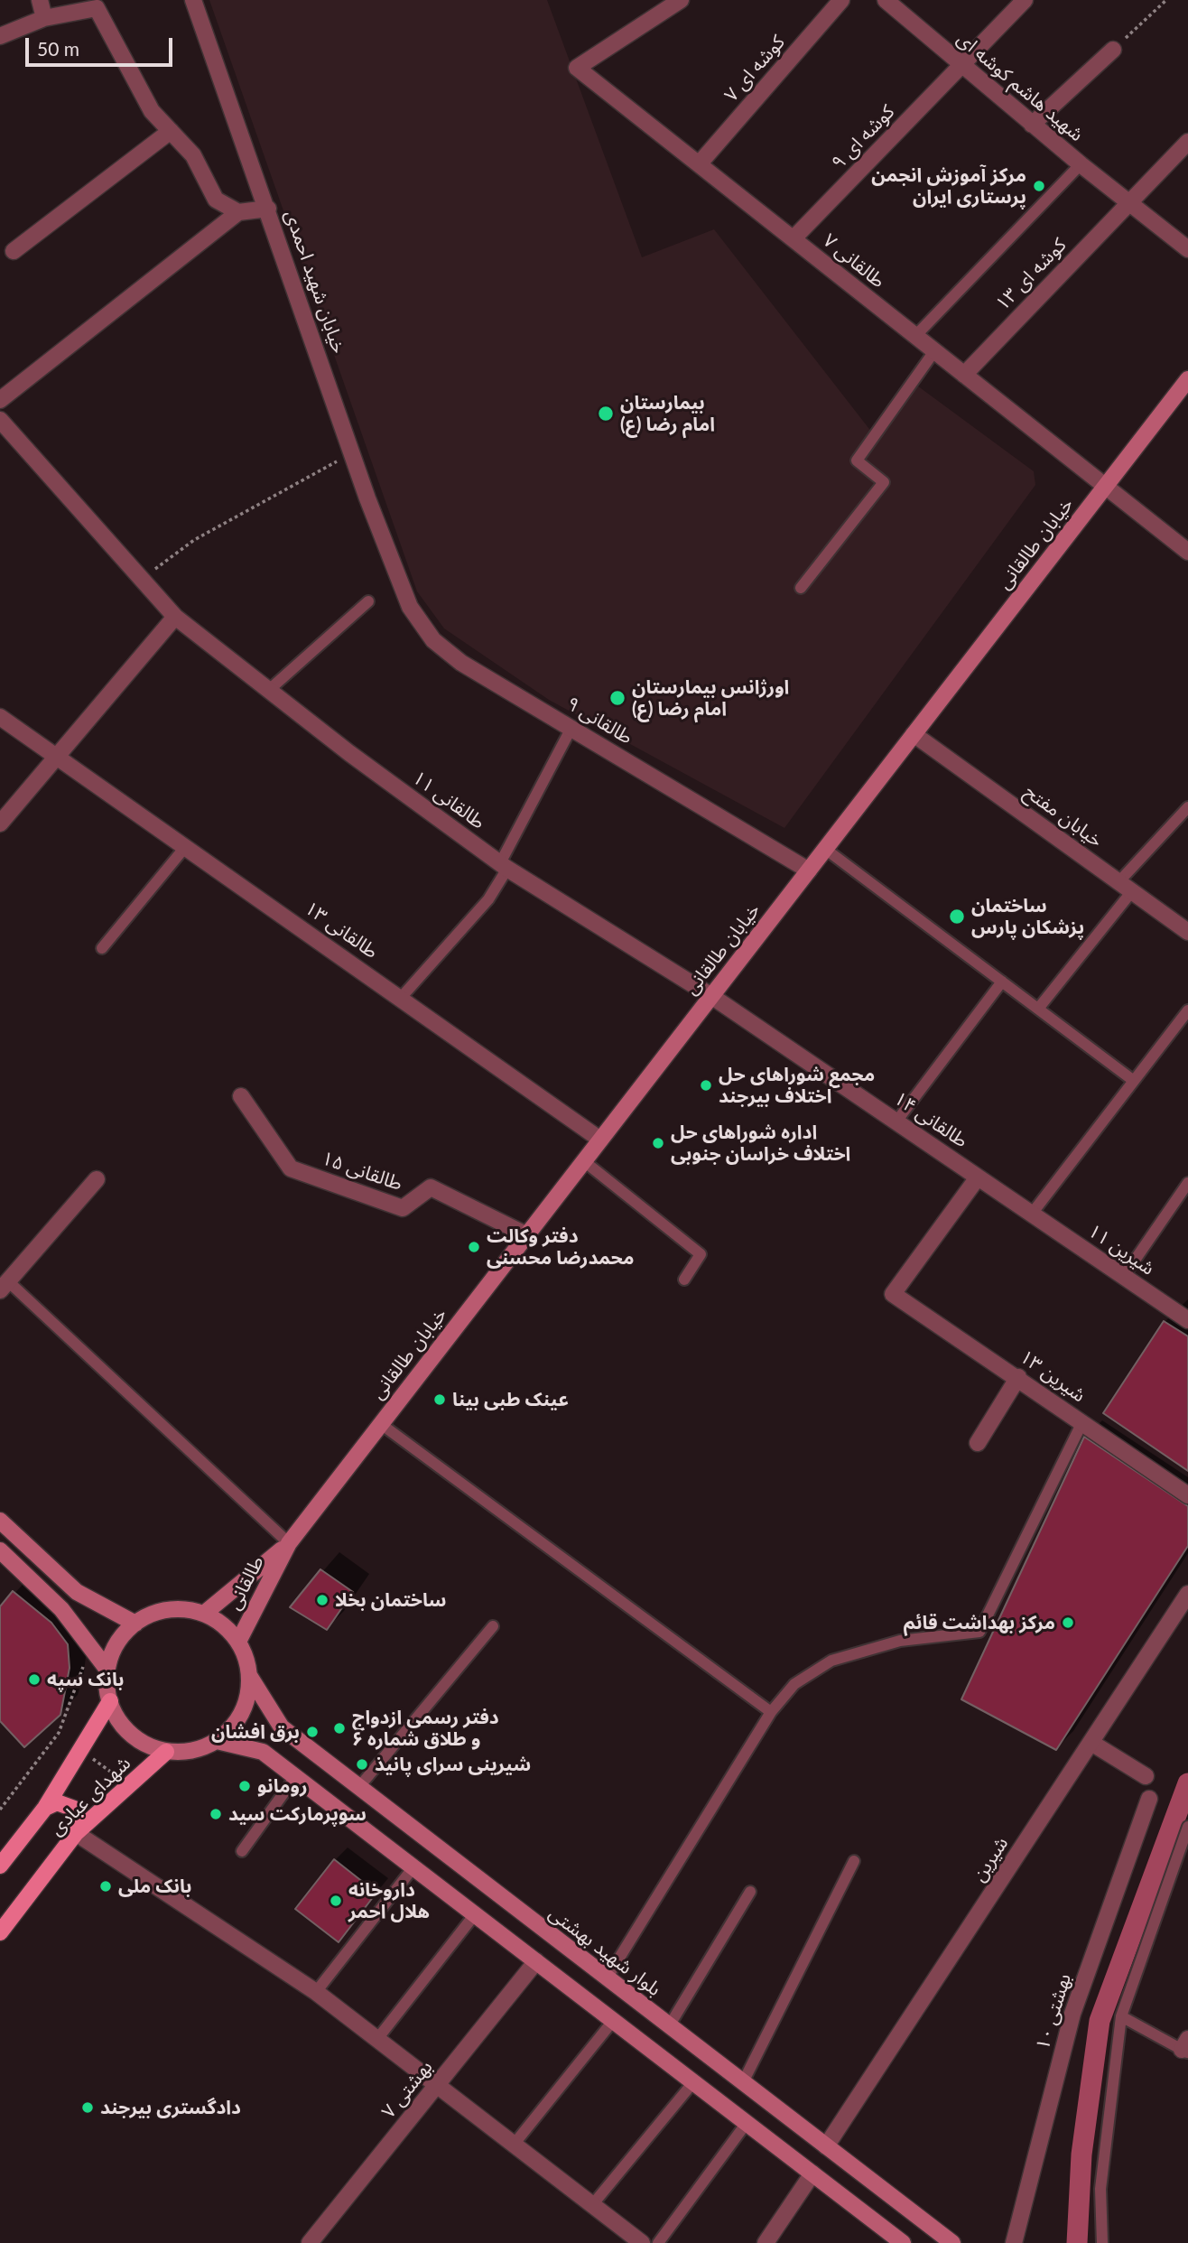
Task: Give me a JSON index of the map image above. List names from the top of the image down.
{
  "streets": {
    "main road": [
      "خیابان طالقانی",
      "طالقانی",
      "شهدای عبادی",
      "بلوار شهید بهشتی"
    ],
    "street": [
      "کوشه ای ۷",
      "شهید هاشم کوشه ای",
      "کوشه ای ۹",
      "طالقانی ۷",
      "کوشه ای ۱۳",
      "خیابان شهید احمدی",
      "طالقانی ۹",
      "طالقانی ۱۱",
      "خیابان مفتح",
      "طالقانی ۱۳",
      "طالقانی ۱۴",
      "طالقانی ۱۵",
      "شیرین ۱۱",
      "شیرین ۱۳",
      "شیرین",
      "بهشتی ۱۰",
      "بهشتی ۷"
    ]
  },
  "crossings": [
    ["کوشه ای ۷", "طالقانی ۷"],
    ["شهید هاشم کوشه ای", "کوشه ای ۹"],
    ["شهید هاشم کوشه ای", "کوشه ای ۱۳"],
    ["کوشه ای ۹", "طالقانی ۷"],
    ["طالقانی ۷", "کوشه ای ۱۳"],
    ["طالقانی ۷", "خیابان طالقانی"],
    ["خیابان شهید احمدی", "طالقانی ۹"],
    ["خیابان طالقانی", "طالقانی ۹"],
    ["خیابان طالقانی", "طالقانی ۱۱"],
    ["خیابان طالقانی", "خیابان مفتح"],
    ["خیابان طالقانی", "طالقانی ۱۳"],
    ["خیابان طالقانی", "طالقانی ۱۴"],
    ["خیابان طالقانی", "طالقانی ۱۵"],
    ["خیابان طالقانی", "طالقانی"],
    ["طالقانی ۱۱", "طالقانی ۱۴"],
    ["طالقانی ۱۴", "شیرین ۱۱"],
    ["طالقانی ۱۴", "شیرین ۱۳"],
    ["طالقانی", "شهدای عبادی"],
    ["طالقانی", "بلوار شهید بهشتی"],
    ["شهدای عبادی", "بلوار شهید بهشتی"],
    ["شیرین", "بلوار شهید بهشتی"]
  ],
  "places": [
    "مرکز آموزش انجمن پرستاری ایران",
    "بیمارستان امام رضا (ع)",
    "اورژانس بیمارستان امام رضا (ع)",
    "ساختمان پزشکان پارس",
    "مجمع شوراهای حل اختلاف بیرجند",
    "اداره شوراهای حل اختلاف خراسان جنوبی",
    "دفتر وکالت محمدرضا محسنی",
    "عینک طبی بینا",
    "ساختمان بخلا",
    "مرکز بهداشت قائم",
    "بانک سپه",
    "دفتر رسمی ازدواج و طلاق شماره ۶",
    "برق افشان",
    "شیرینی سرای پانیذ",
    "رومانو",
    "سوپرمارکت سید",
    "بانک ملی",
    "داروخانه هلال احمر",
    "دادگستری بیرجند"
  ],
  "scale_bar": "50 m"
}
